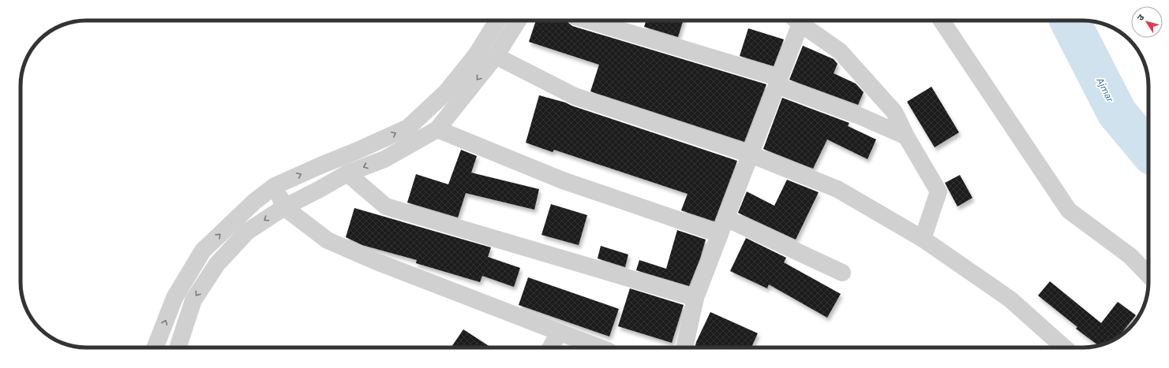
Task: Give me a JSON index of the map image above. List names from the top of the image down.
{
  "water": ["Ajmar"],
  "north": "top left"
}
